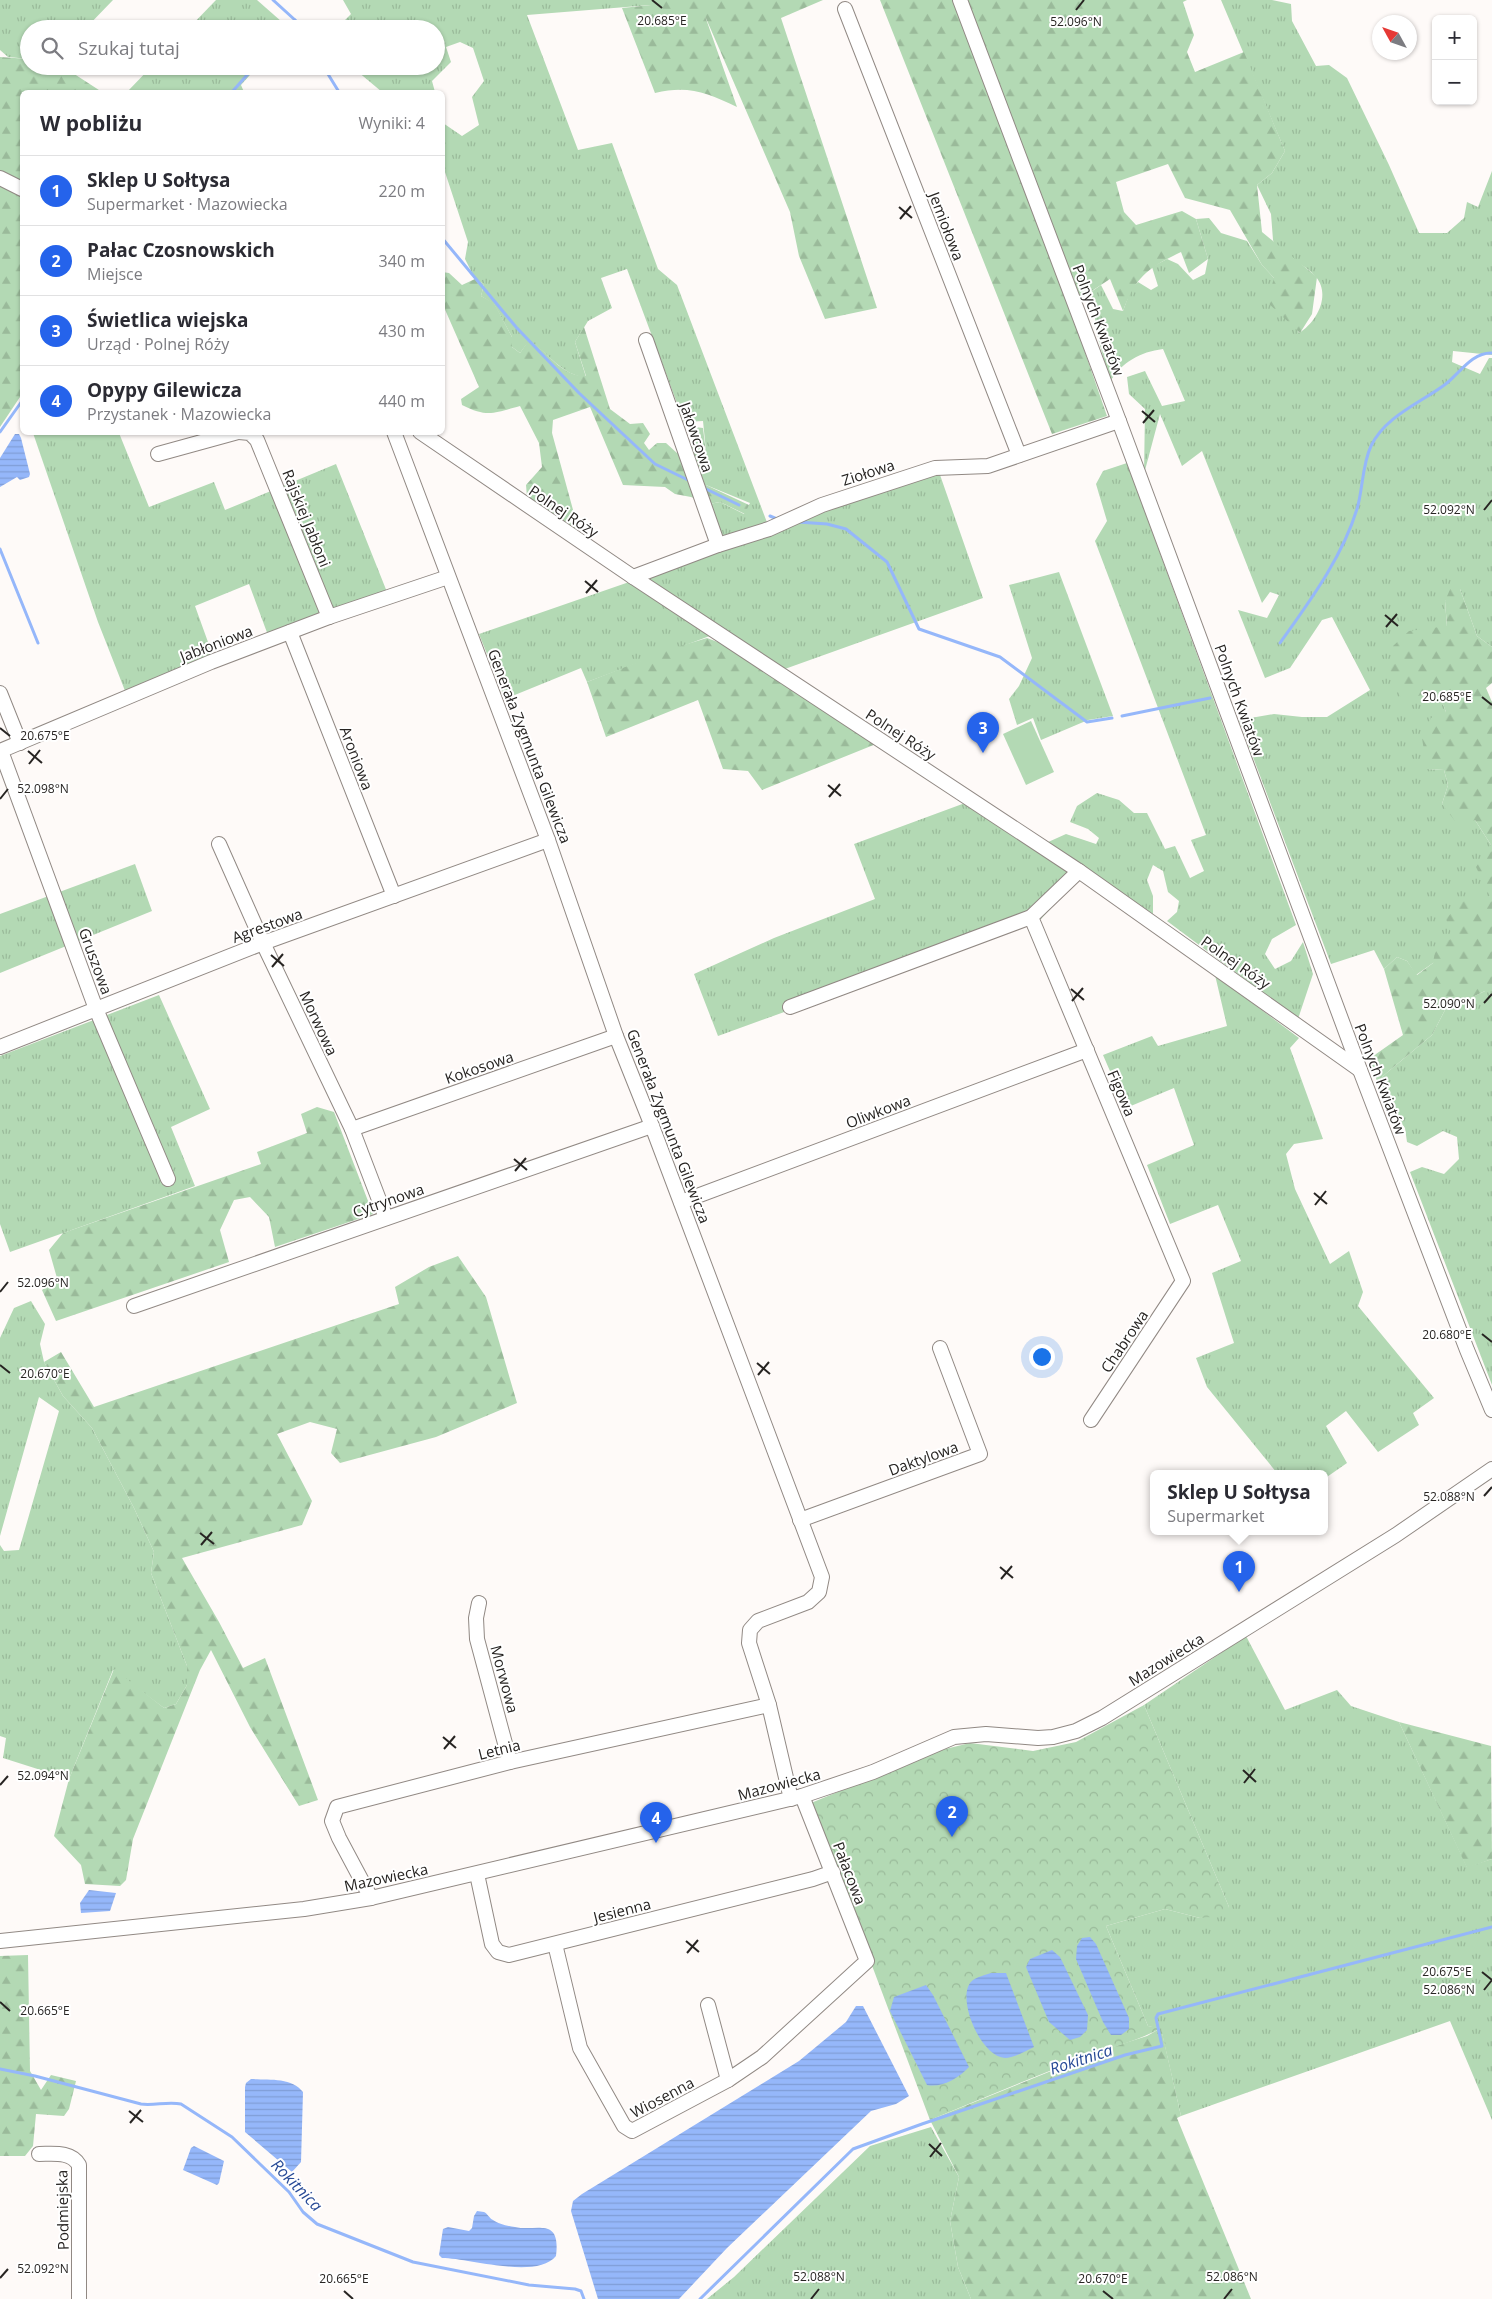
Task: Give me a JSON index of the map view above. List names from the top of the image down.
{
  "streets": {
    "street": [
      "Jemiołowa",
      "Polnych Kwiatów",
      "Jałowcowa",
      "Ziołowa",
      "Polnej Róży",
      "Rajskiej Jabłoni",
      "Jabłoniowa",
      "Generała Zygmunta Gilewicza",
      "Aroniowa",
      "Agrestowa",
      "Gruszowa",
      "Morwowa",
      "Kokosowa",
      "Figowa",
      "Oliwkowa",
      "Cytrynowa",
      "Chabrowa",
      "Daktylowa",
      "Mazowiecka",
      "Letnia",
      "Pałacowa",
      "Jesienna",
      "Wiosenna",
      "Podmiejska"
    ]
  },
  "crossings": [
    ["Jemiołowa", "Ziołowa"],
    ["Polnych Kwiatów", "Ziołowa"],
    ["Polnych Kwiatów", "Polnej Róży"],
    ["Jałowcowa", "Ziołowa"],
    ["Ziołowa", "Polnej Róży"],
    ["Rajskiej Jabłoni", "Jabłoniowa"],
    ["Jabłoniowa", "Generała Zygmunta Gilewicza"],
    ["Jabłoniowa", "Aroniowa"],
    ["Jabłoniowa", "Gruszowa"],
    ["Generała Zygmunta Gilewicza", "Agrestowa"],
    ["Generała Zygmunta Gilewicza", "Kokosowa"],
    ["Generała Zygmunta Gilewicza", "Oliwkowa"],
    ["Generała Zygmunta Gilewicza", "Cytrynowa"],
    ["Generała Zygmunta Gilewicza", "Daktylowa"],
    ["Generała Zygmunta Gilewicza", "Mazowiecka"],
    ["Generała Zygmunta Gilewicza", "Letnia"],
    ["Generała Zygmunta Gilewicza", "Pałacowa"],
    ["Aroniowa", "Agrestowa"],
    ["Agrestowa", "Gruszowa"],
    ["Agrestowa", "Morwowa"],
    ["Morwowa", "Kokosowa"],
    ["Morwowa", "Cytrynowa"],
    ["Morwowa", "Letnia"],
    ["Figowa", "Oliwkowa"],
    ["Figowa", "Chabrowa"],
    ["Mazowiecka", "Letnia"],
    ["Mazowiecka", "Pałacowa"],
    ["Mazowiecka", "Jesienna"],
    ["Pałacowa", "Jesienna"],
    ["Pałacowa", "Wiosenna"],
    ["Jesienna", "Wiosenna"]
  ],
  "water": ["Rokitnica"],
  "north": "top left",
  "page": {
    "map_buttons": ["+", "−"],
    "search": "Szukaj tutaj",
    "heading": ["W pobliżu", "Wyniki: 4"],
    "list": [
      {
        "mark": "1",
        "name": "Sklep U Sołtysa",
        "note": "Supermarket · Mazowiecka",
        "value": "220 m"
      },
      {
        "mark": "2",
        "name": "Pałac Czosnowskich",
        "note": "Miejsce",
        "value": "340 m"
      },
      {
        "mark": "3",
        "name": "Świetlica wiejska",
        "note": "Urząd · Polnej Róży",
        "value": "430 m"
      },
      {
        "mark": "4",
        "name": "Opypy Gilewicza",
        "note": "Przystanek · Mazowiecka",
        "value": "440 m"
      }
    ],
    "pins": [
      "3",
      "1",
      "2",
      "4"
    ],
    "popup": ["Sklep U Sołtysa", "Supermarket"]
  },
  "coordinates": [
    "20.685°E",
    "52.096°N",
    "52.092°N",
    "20.675°E",
    "52.098°N",
    "52.090°N",
    "20.680°E",
    "20.670°E",
    "52.088°N",
    "52.094°N",
    "52.086°N",
    "20.665°E"
  ]
}
